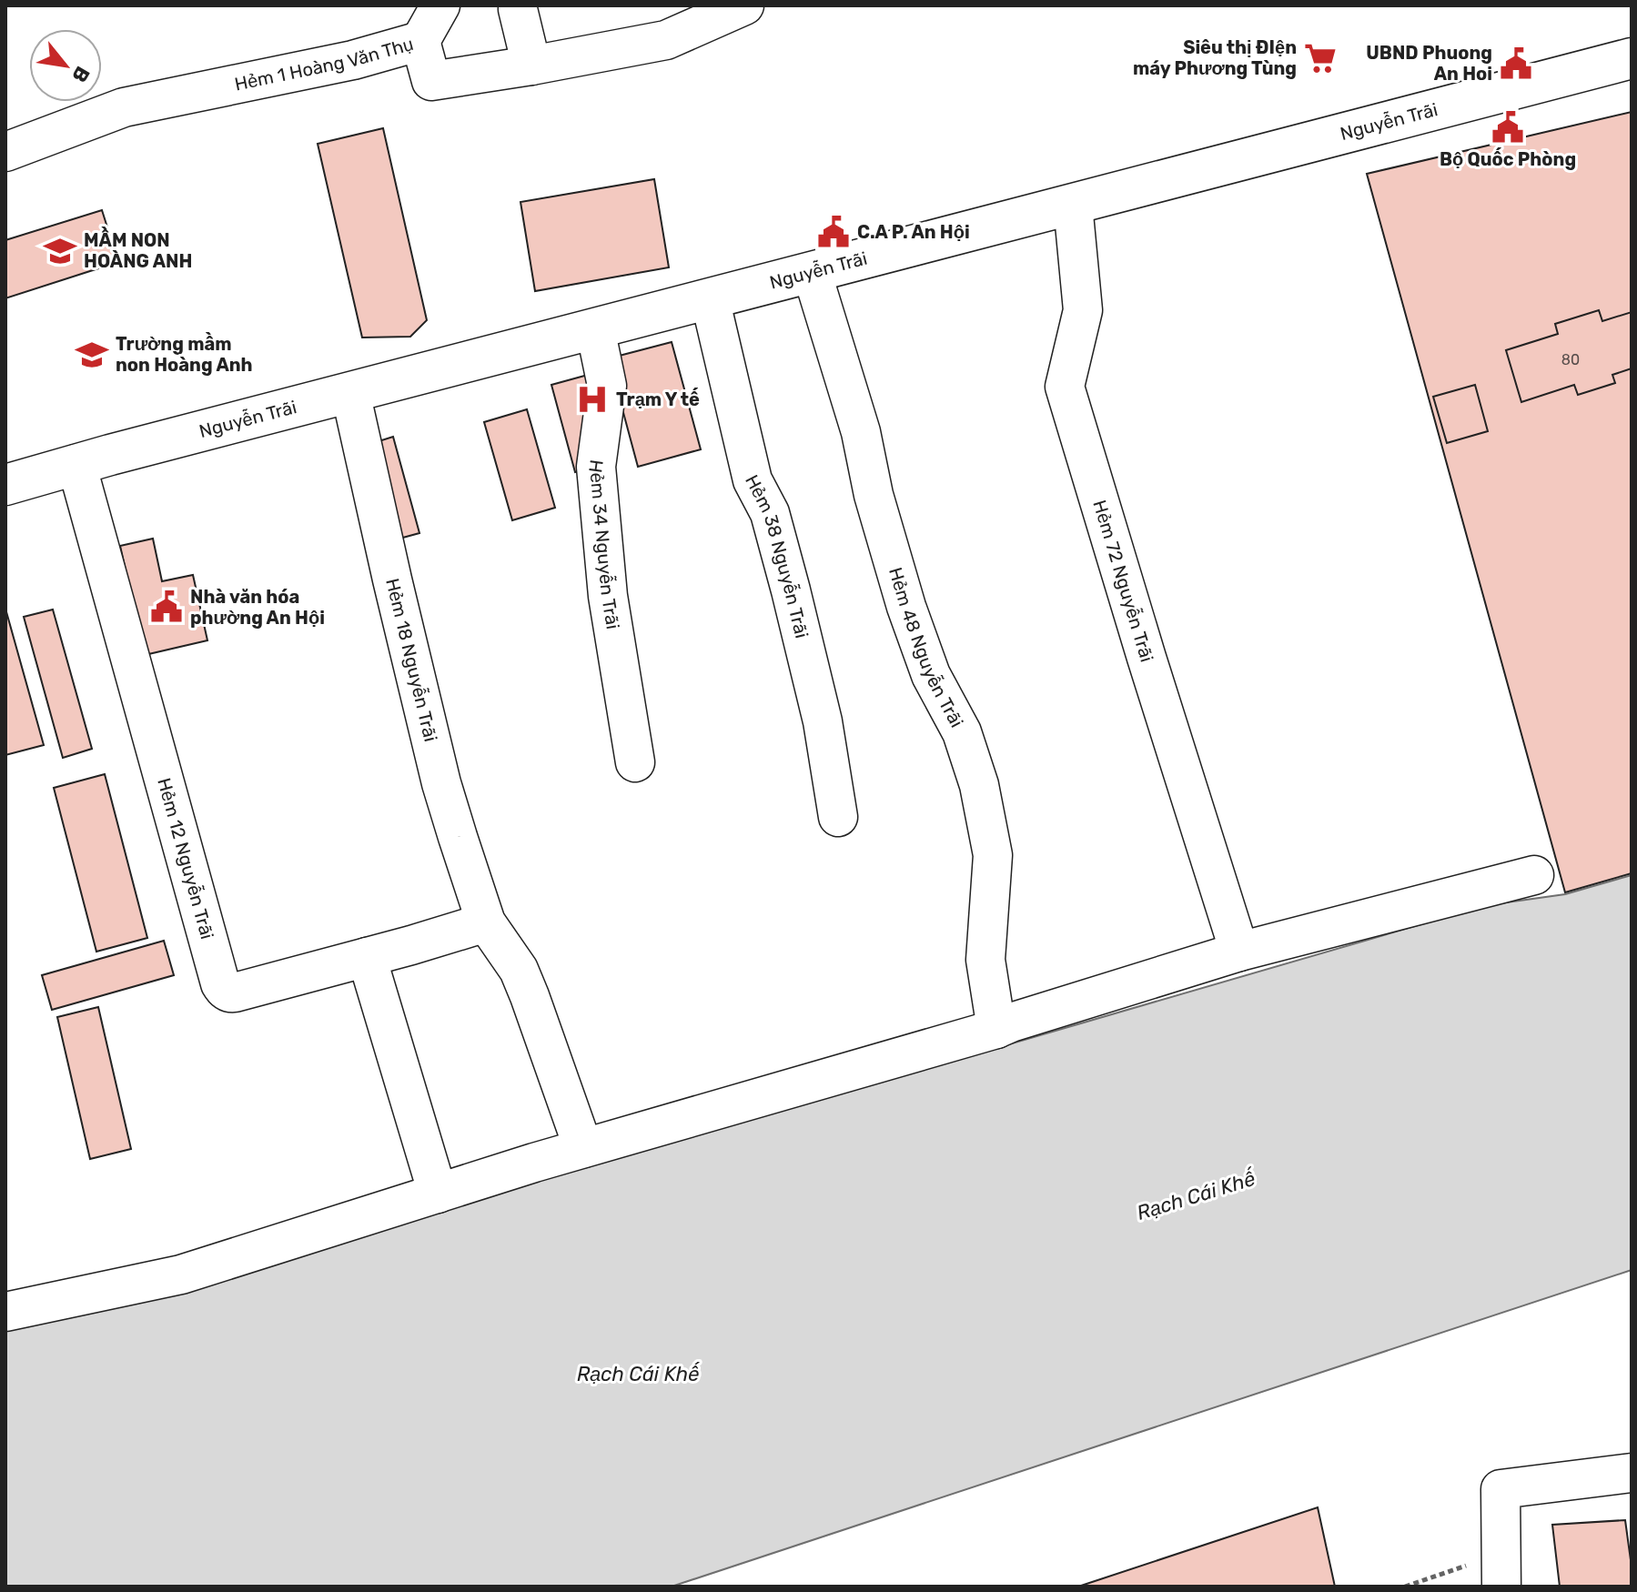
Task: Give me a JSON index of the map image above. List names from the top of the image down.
{
  "streets": {
    "main road": ["Nguyễn Trãi"],
    "street": [
      "Hẻm 1 Hoàng Văn Thụ",
      "Hẻm 34 Nguyễn Trãi",
      "Hẻm 38 Nguyễn Trãi",
      "Hẻm 72 Nguyễn Trãi",
      "Hẻm 48 Nguyễn Trãi",
      "Hẻm 18 Nguyễn Trãi",
      "Hẻm 12 Nguyễn Trãi"
    ]
  },
  "crossings": [
    ["Nguyễn Trãi", "Hẻm 34 Nguyễn Trãi"],
    ["Nguyễn Trãi", "Hẻm 38 Nguyễn Trãi"],
    ["Nguyễn Trãi", "Hẻm 72 Nguyễn Trãi"],
    ["Nguyễn Trãi", "Hẻm 48 Nguyễn Trãi"],
    ["Nguyễn Trãi", "Hẻm 18 Nguyễn Trãi"],
    ["Nguyễn Trãi", "Hẻm 12 Nguyễn Trãi"],
    ["Hẻm 18 Nguyễn Trãi", "Hẻm 12 Nguyễn Trãi"]
  ],
  "water": ["Rạch Cái Khế"],
  "places": {
    "supermarket": ["Siêu thị ĐIện máy Phương Tùng"],
    "public building": [
      "UBND Phuong An Hoi",
      "Bộ Quốc Phòng",
      "C.A P. An Hội",
      "Nhà văn hóa phường An Hội"
    ],
    "school or university": ["MẦM NON HOÀNG ANH", "Trường mầm non Hoàng Anh"],
    "hospital": ["Trạm Y tế"]
  },
  "house_numbers": ["80"],
  "north": "bottom right"
}
